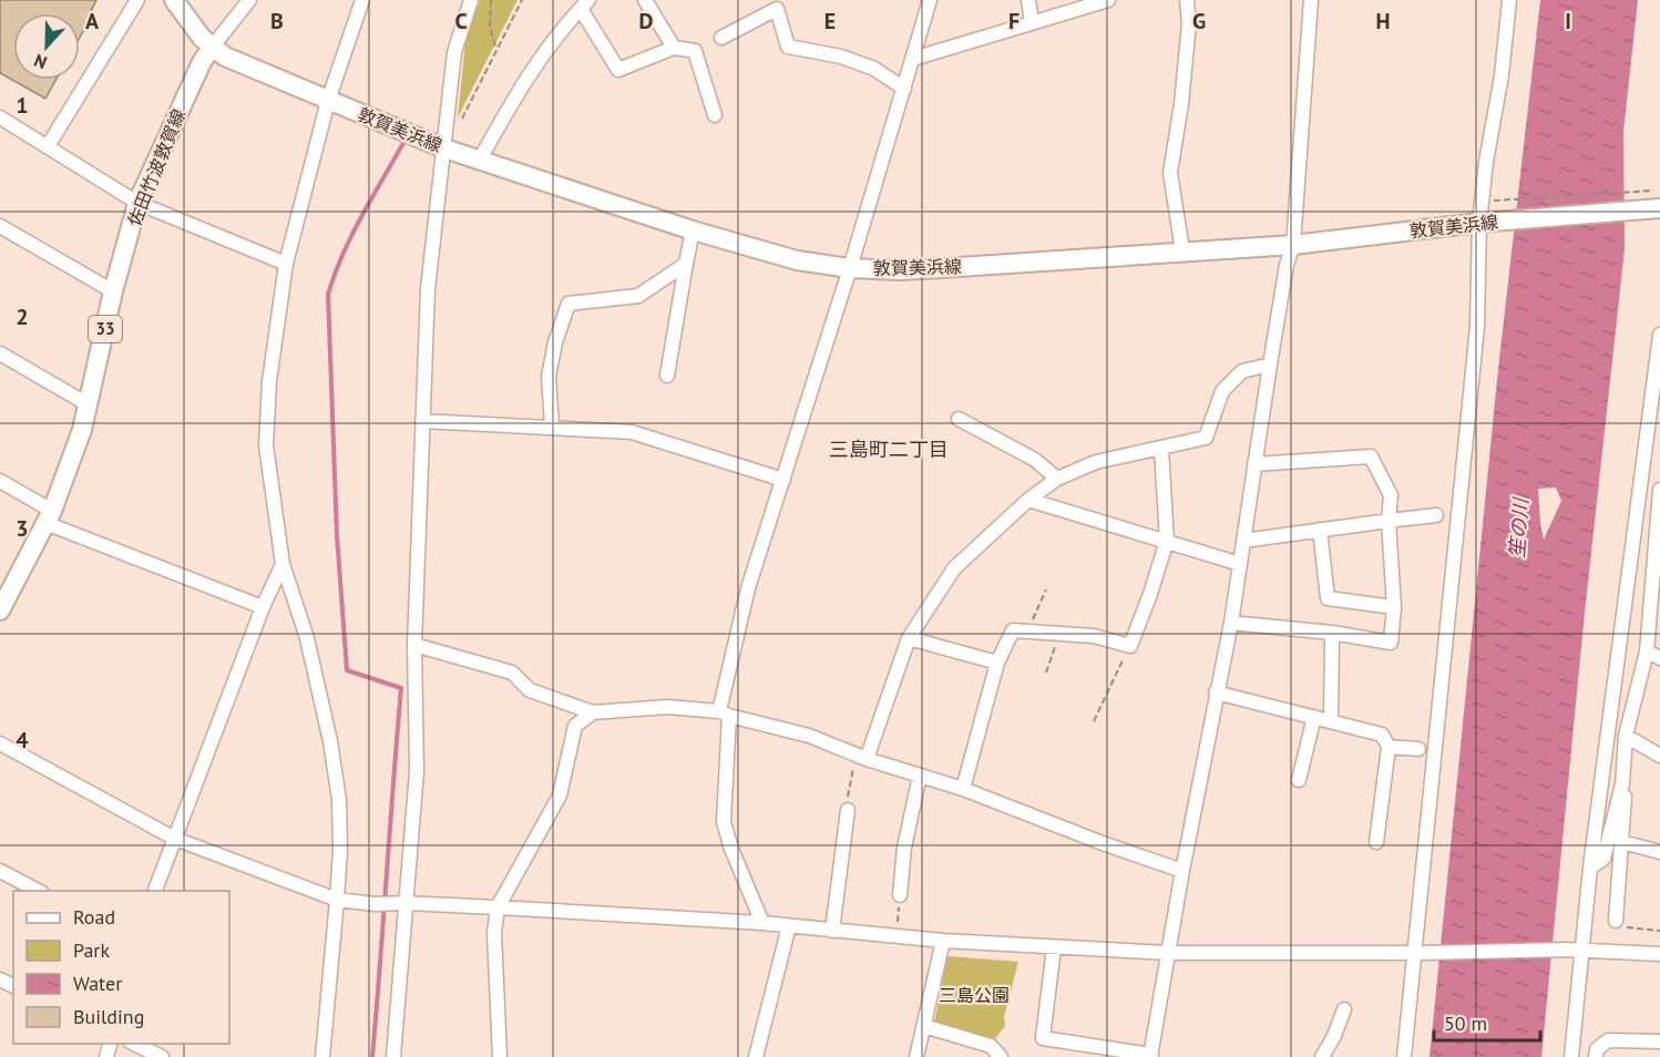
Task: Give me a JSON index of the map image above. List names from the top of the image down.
{
  "streets": {
    "main road": ["敦賀美浜線", "佐田竹波敦賀線", "33"]
  },
  "crossings": [
    ["敦賀美浜線", "佐田竹波敦賀線"]
  ],
  "districts": ["三島町二丁目"],
  "water": ["笙の川"],
  "parks": ["三島公園"],
  "legend": [
    "Road",
    "Park",
    "Water",
    "Building"
  ],
  "scale_bar": "50 m",
  "north": "bottom",
  "grid": {
    "columns": [
      "A",
      "B",
      "C",
      "D",
      "E",
      "F",
      "G",
      "H",
      "I"
    ],
    "rows": [
      "1",
      "2",
      "3",
      "4"
    ]
  }
}
